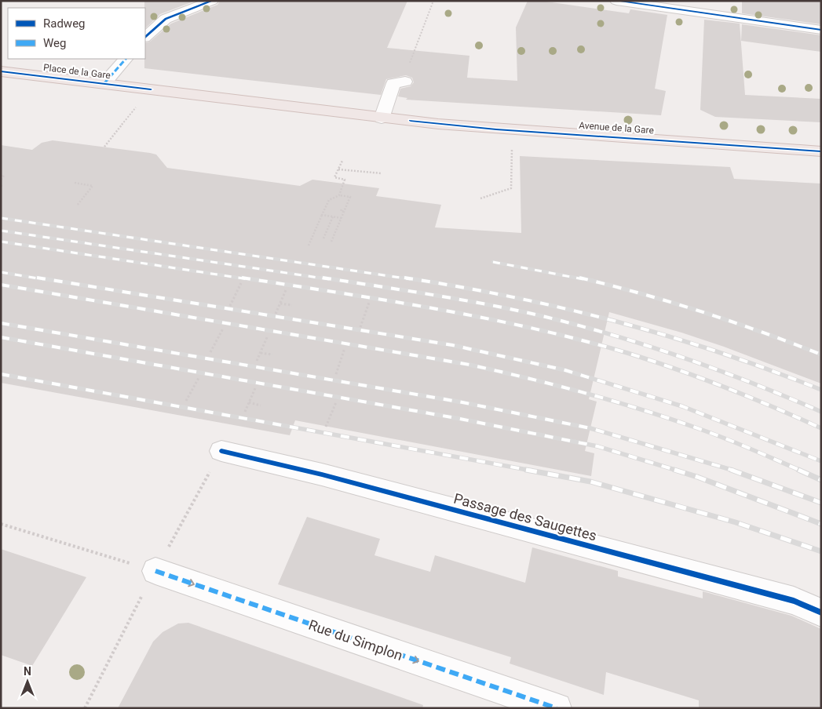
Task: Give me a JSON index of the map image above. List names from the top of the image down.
{
  "streets": {
    "main road": ["Place de la Gare", "Avenue de la Gare"],
    "street": ["Passage des Saugettes", "Rue du Simplon"]
  },
  "crossings": [
    ["Place de la Gare", "Avenue de la Gare"]
  ],
  "one_way": ["Rue du Simplon"],
  "legend": ["Radweg", "Weg"],
  "north": "top"
}
